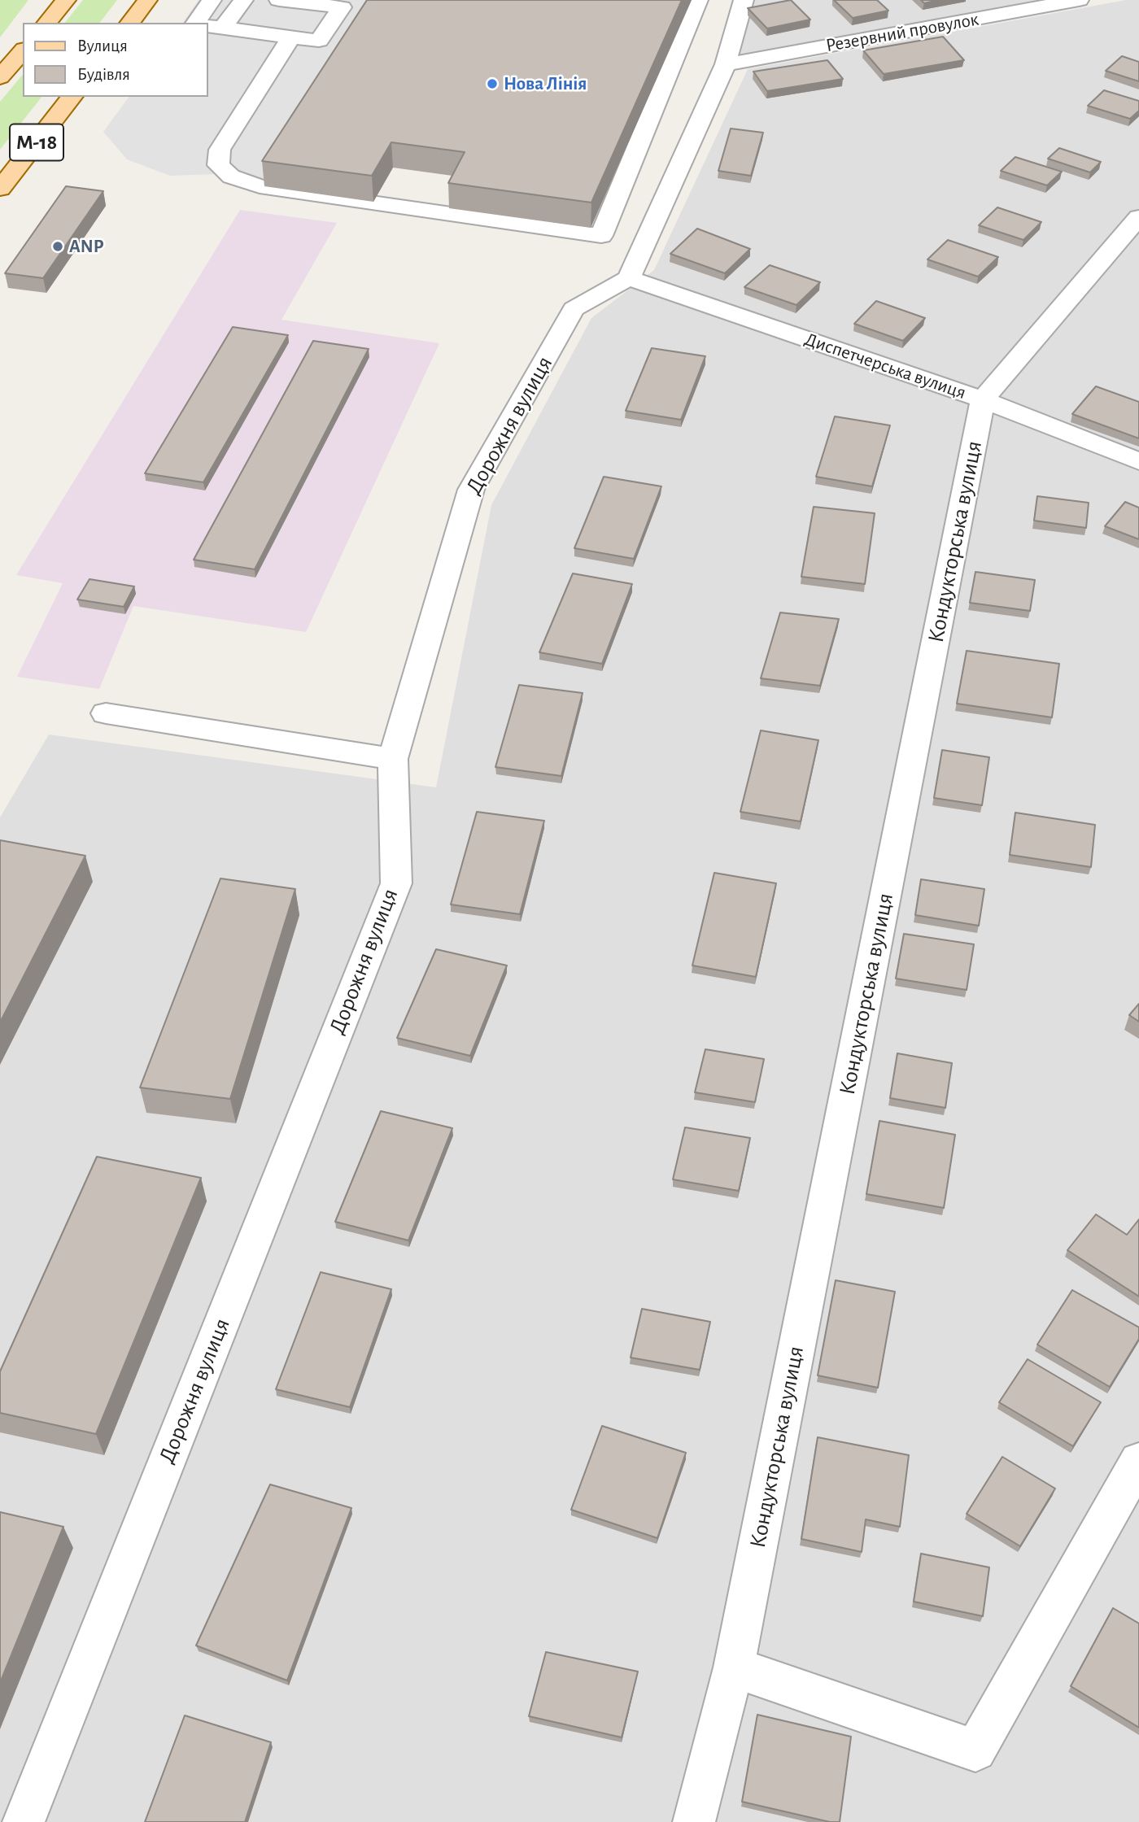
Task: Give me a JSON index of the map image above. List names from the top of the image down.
{
  "streets": {
    "main road": ["М-18"],
    "street": [
      "Резервний провулок",
      "Диспетчерська вулиця",
      "Дорожня вулиця",
      "Кондукторська вулиця"
    ]
  },
  "crossings": [
    ["Диспетчерська вулиця", "Дорожня вулиця"],
    ["Диспетчерська вулиця", "Кондукторська вулиця"]
  ],
  "places": ["Нова Лінія", "ANP"],
  "legend": ["Вулиця", "Будівля"]
}
